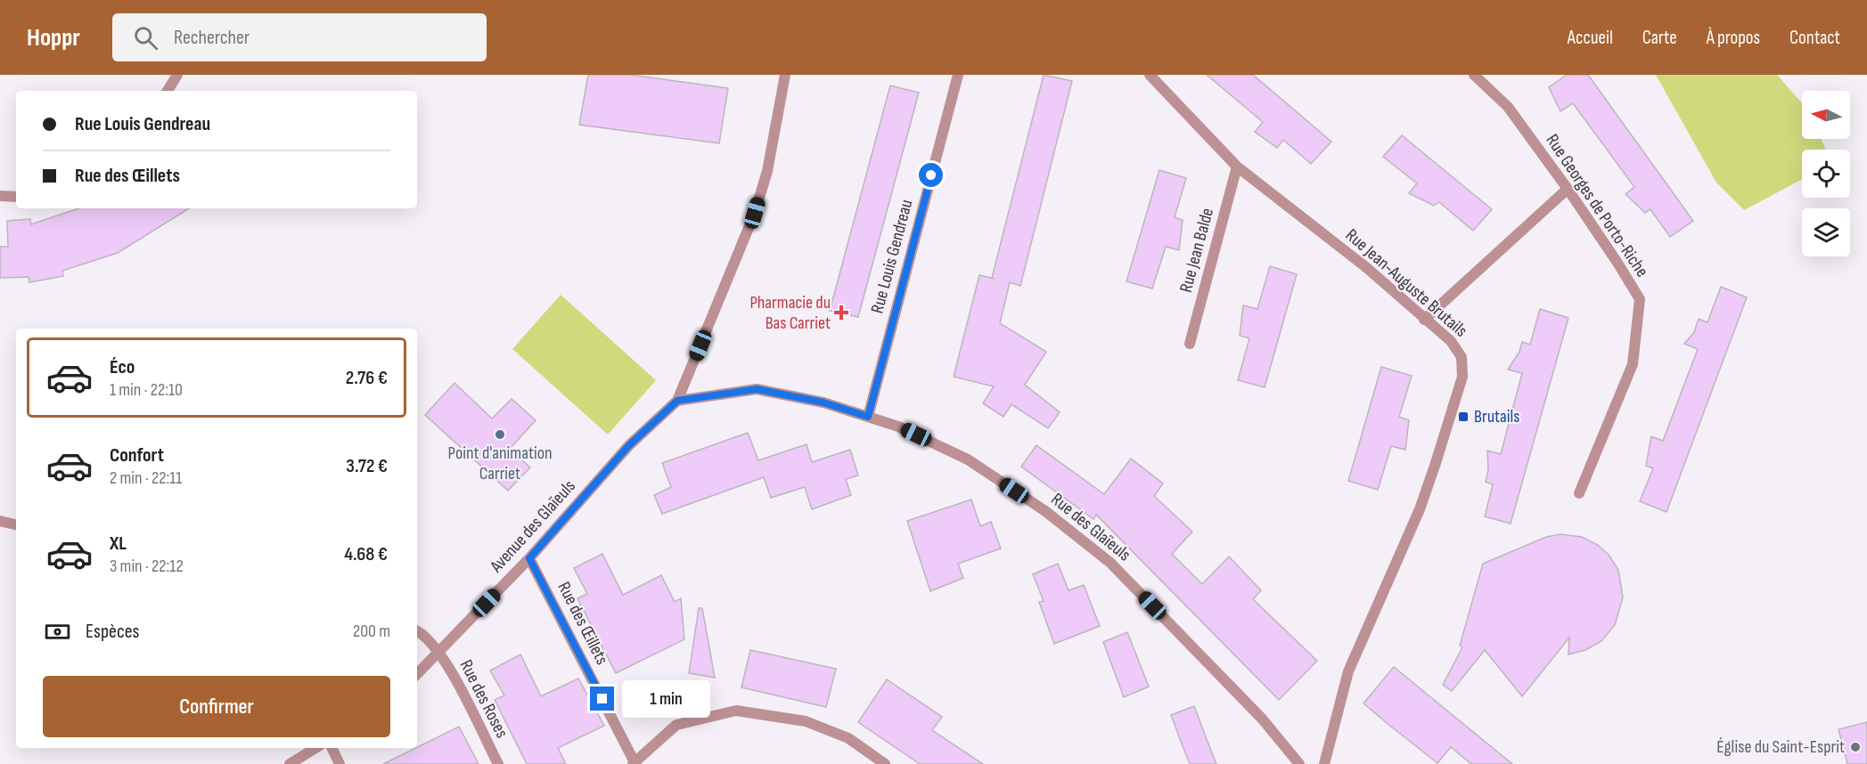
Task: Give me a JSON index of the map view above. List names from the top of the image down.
{
  "streets": {
    "street": [
      "Rue Georges de Porto-Riche",
      "Rue Jean Balde",
      "Rue Louis Gendreau",
      "Rue Jean-Auguste Brutails",
      "Avenue des Glaïeuls",
      "Rue des Glaïeuls",
      "Rue des Œillets",
      "Rue des Roses"
    ]
  },
  "crossings": [
    ["Rue Jean Balde", "Rue Jean-Auguste Brutails"],
    ["Rue Louis Gendreau", "Rue des Glaïeuls"],
    ["Avenue des Glaïeuls", "Rue des Glaïeuls"],
    ["Avenue des Glaïeuls", "Rue des Œillets"],
    ["Avenue des Glaïeuls", "Rue des Roses"]
  ],
  "places": {
    "health": ["Pharmacie du Bas Carriet"],
    "transit": ["Brutails"],
    "other": ["Point d'animation Carriet", "Église du Saint-Esprit"]
  },
  "north": "left",
  "page": {
    "header": "Hoppr",
    "search": "Rechercher",
    "nav": [
      "Accueil",
      "Carte",
      "À propos",
      "Contact"
    ],
    "banner": ["Rue Louis Gendreau", "Rue des Œillets"],
    "list": [
      {
        "name": "Éco",
        "note": "1 min · 22:10",
        "value": "2.76 €"
      },
      {
        "name": "Confort",
        "note": "2 min · 22:11",
        "value": "3.72 €"
      },
      {
        "name": "XL",
        "note": "3 min · 22:12",
        "value": "4.68 €"
      }
    ],
    "pay": ["Espèces", "200 m"],
    "buttons": "Confirmer",
    "bubble": "1 min"
  }
}
